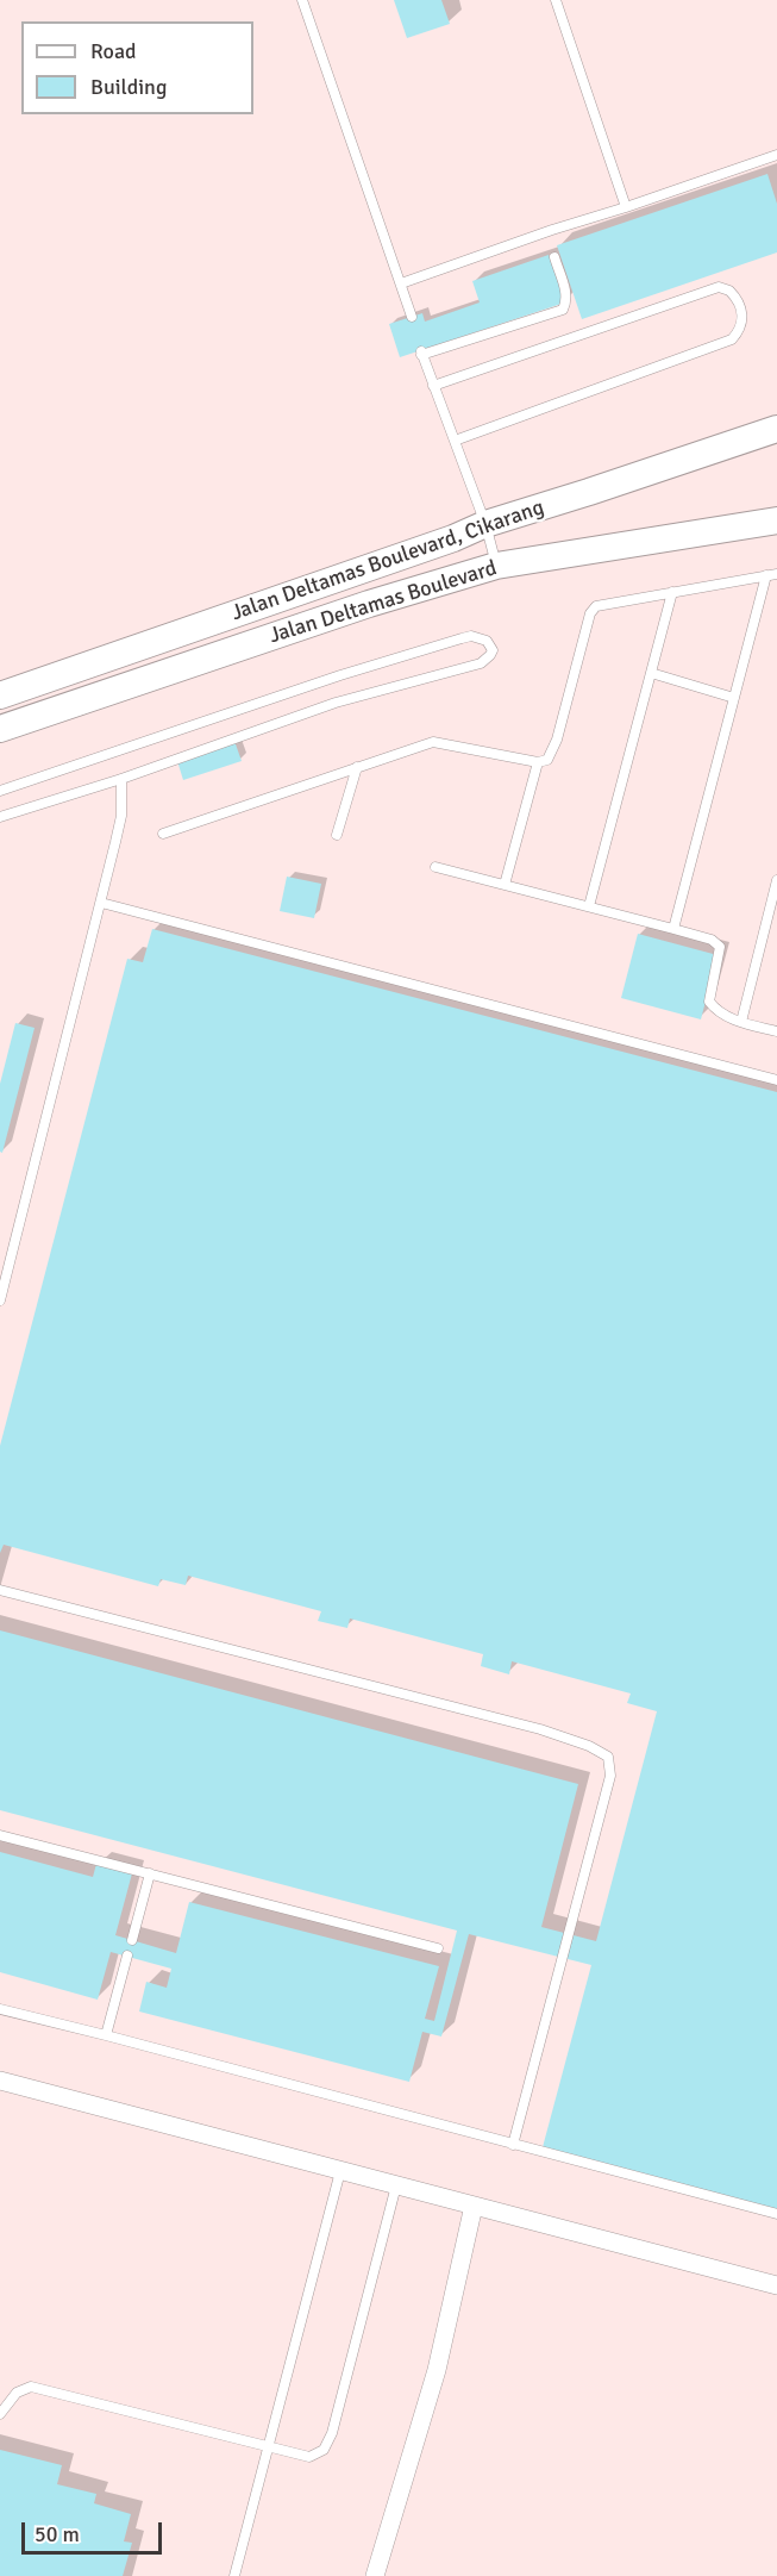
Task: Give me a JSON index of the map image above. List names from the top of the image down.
{
  "streets": {
    "street": ["Jalan Deltamas Boulevard, Cikarang", "Jalan Deltamas Boulevard"]
  },
  "legend": ["Road", "Building"],
  "scale_bar": "50 m"
}
